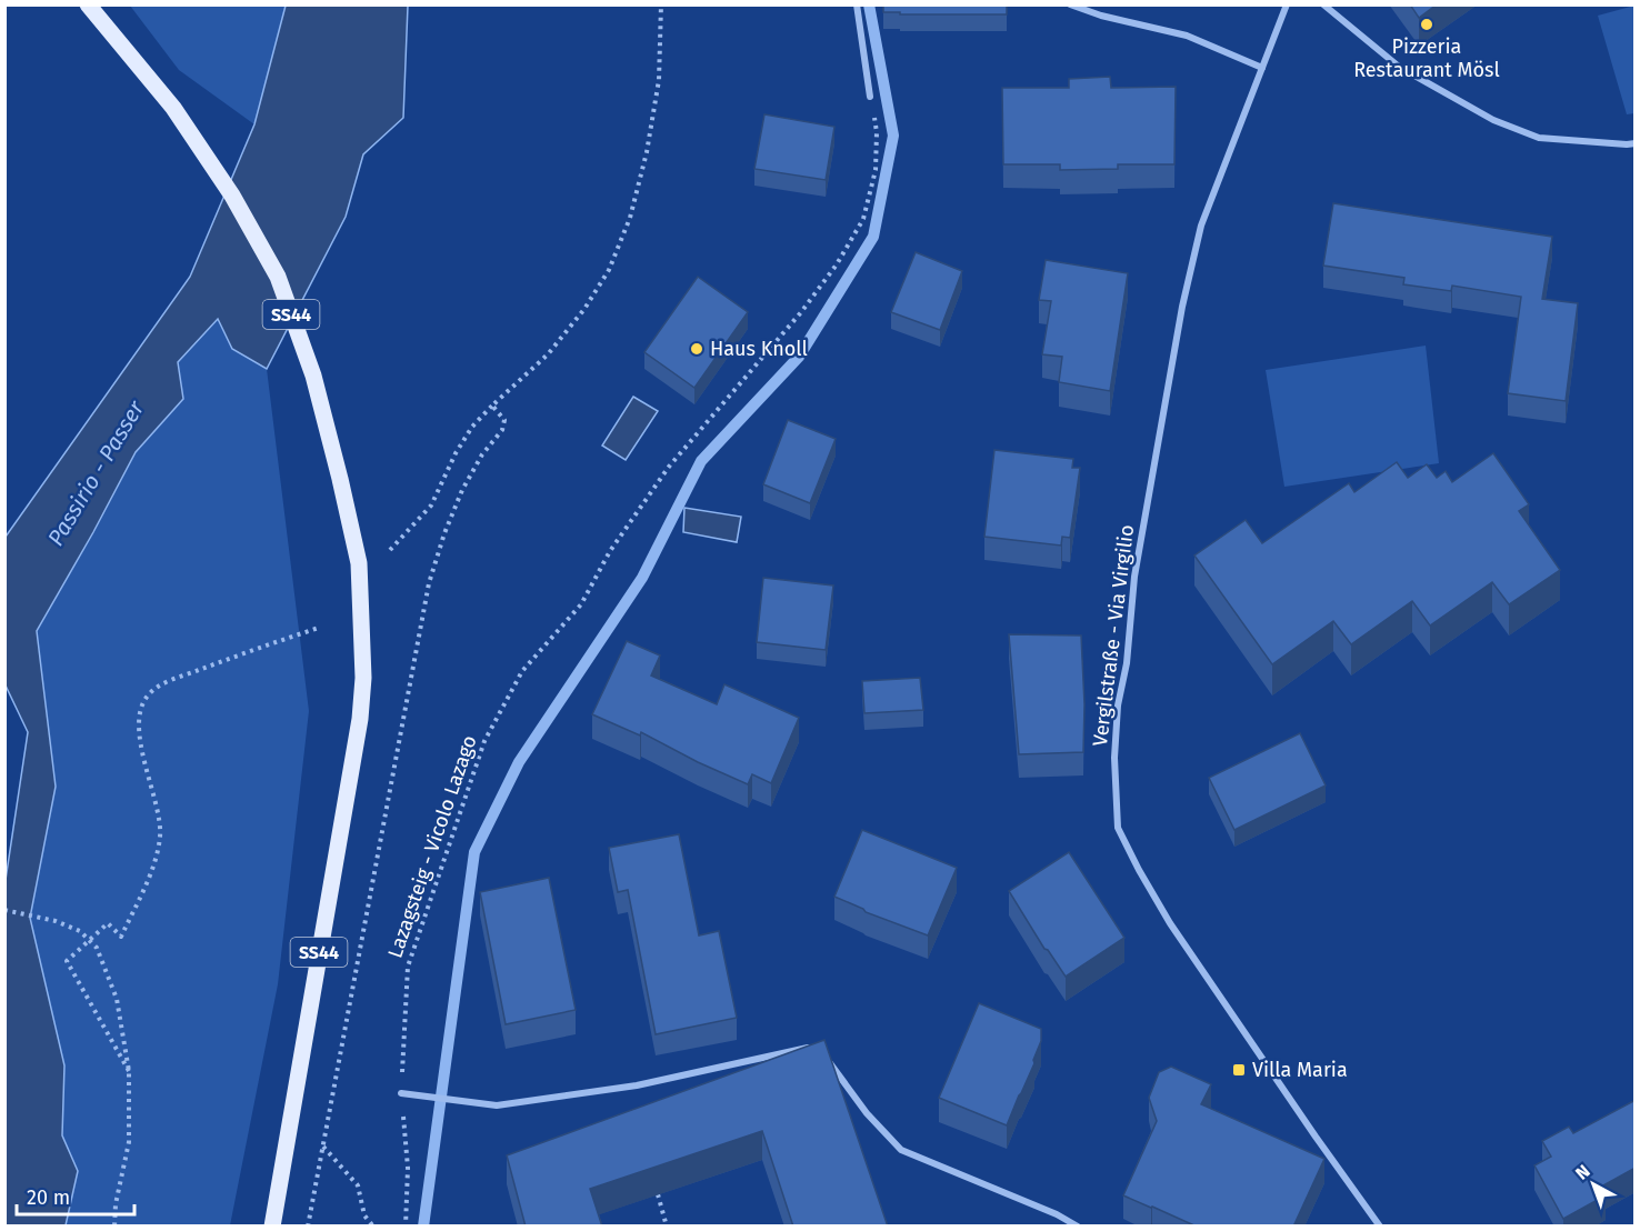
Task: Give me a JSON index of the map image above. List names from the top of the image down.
{
  "streets": {
    "main road": ["SS44"],
    "street": ["Vergilstraße - Via Virgilio"],
    "path": ["Lazagsteig - Vicolo Lazago"]
  },
  "water": ["Passirio - Passer"],
  "places": {
    "other": ["Pizzeria Restaurant Mösl", "Haus Knoll"],
    "transit": ["Villa Maria"]
  },
  "scale_bar": "20 m",
  "north": "top left"
}
